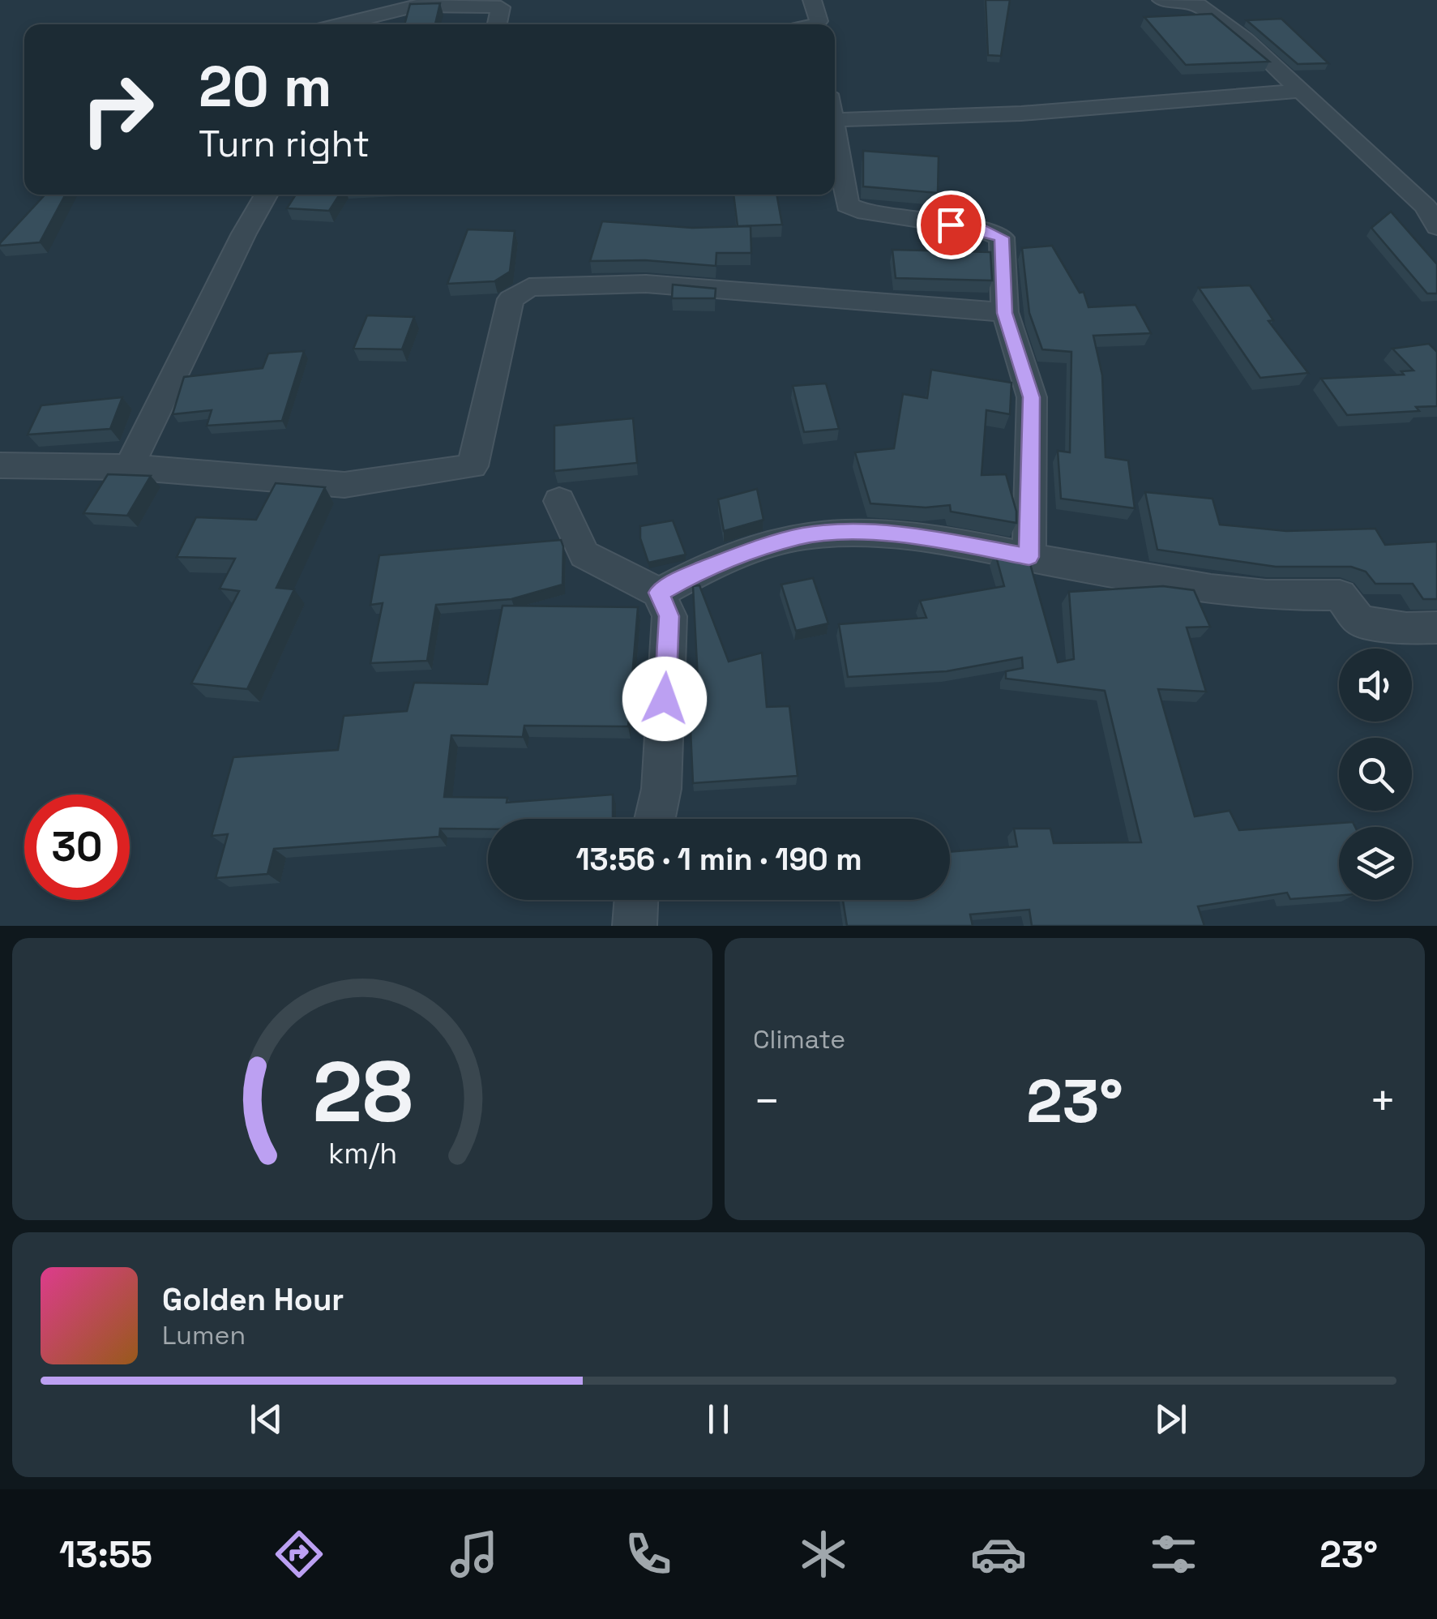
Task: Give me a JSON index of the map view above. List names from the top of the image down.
{
  "page": {
    "turn": ["20 m", "Turn right"],
    "limit": "30",
    "trip": "13:56 · 1 min · 190 m",
    "tile": "Climate",
    "heat": ["−", "23°", "+"],
    "song": ["Golden Hour", "Lumen"],
    "tabs": ["13:55", "23°"],
    "gauge": ["28", "km/h"]
  }
}
